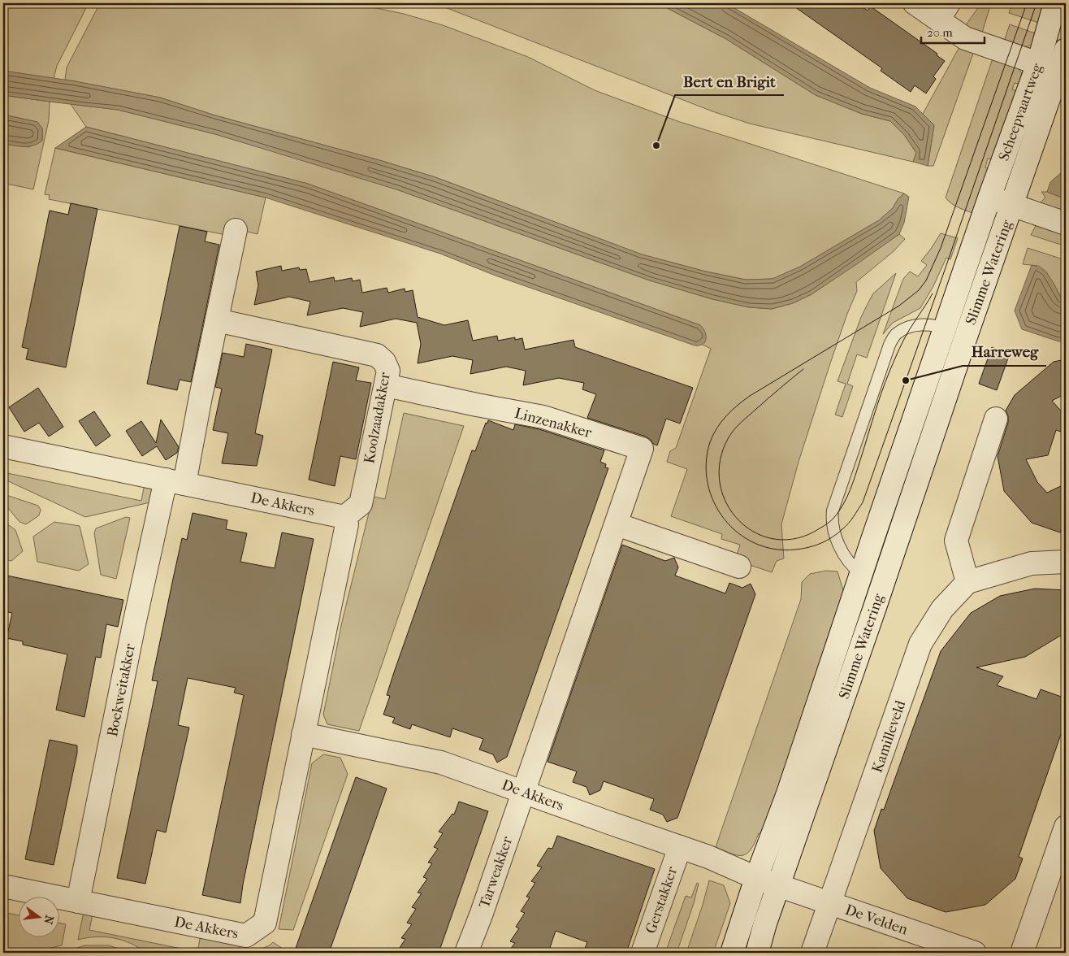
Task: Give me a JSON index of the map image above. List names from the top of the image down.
{
  "streets": {
    "street": [
      "Scheepvaartweg",
      "Slimme Watering",
      "Koolzaadakker",
      "Linzenakker",
      "De Akkers",
      "Boekweitakker",
      "Kamilleveld",
      "Tarweakker",
      "Gerstakker",
      "De Velden"
    ]
  },
  "crossings": [
    ["Scheepvaartweg", "Slimme Watering"],
    ["Slimme Watering", "De Akkers"],
    ["Slimme Watering", "De Velden"],
    ["Koolzaadakker", "Linzenakker"],
    ["Koolzaadakker", "De Akkers"],
    ["Linzenakker", "De Akkers"],
    ["Linzenakker", "Tarweakker"],
    ["De Akkers", "Boekweitakker"],
    ["De Akkers", "Tarweakker"],
    ["De Akkers", "Gerstakker"],
    ["De Akkers", "De Velden"],
    ["Kamilleveld", "De Velden"]
  ],
  "places": ["Bert en Brigit", "Harreweg"],
  "scale_bar": "20 m",
  "north": "right"
}
